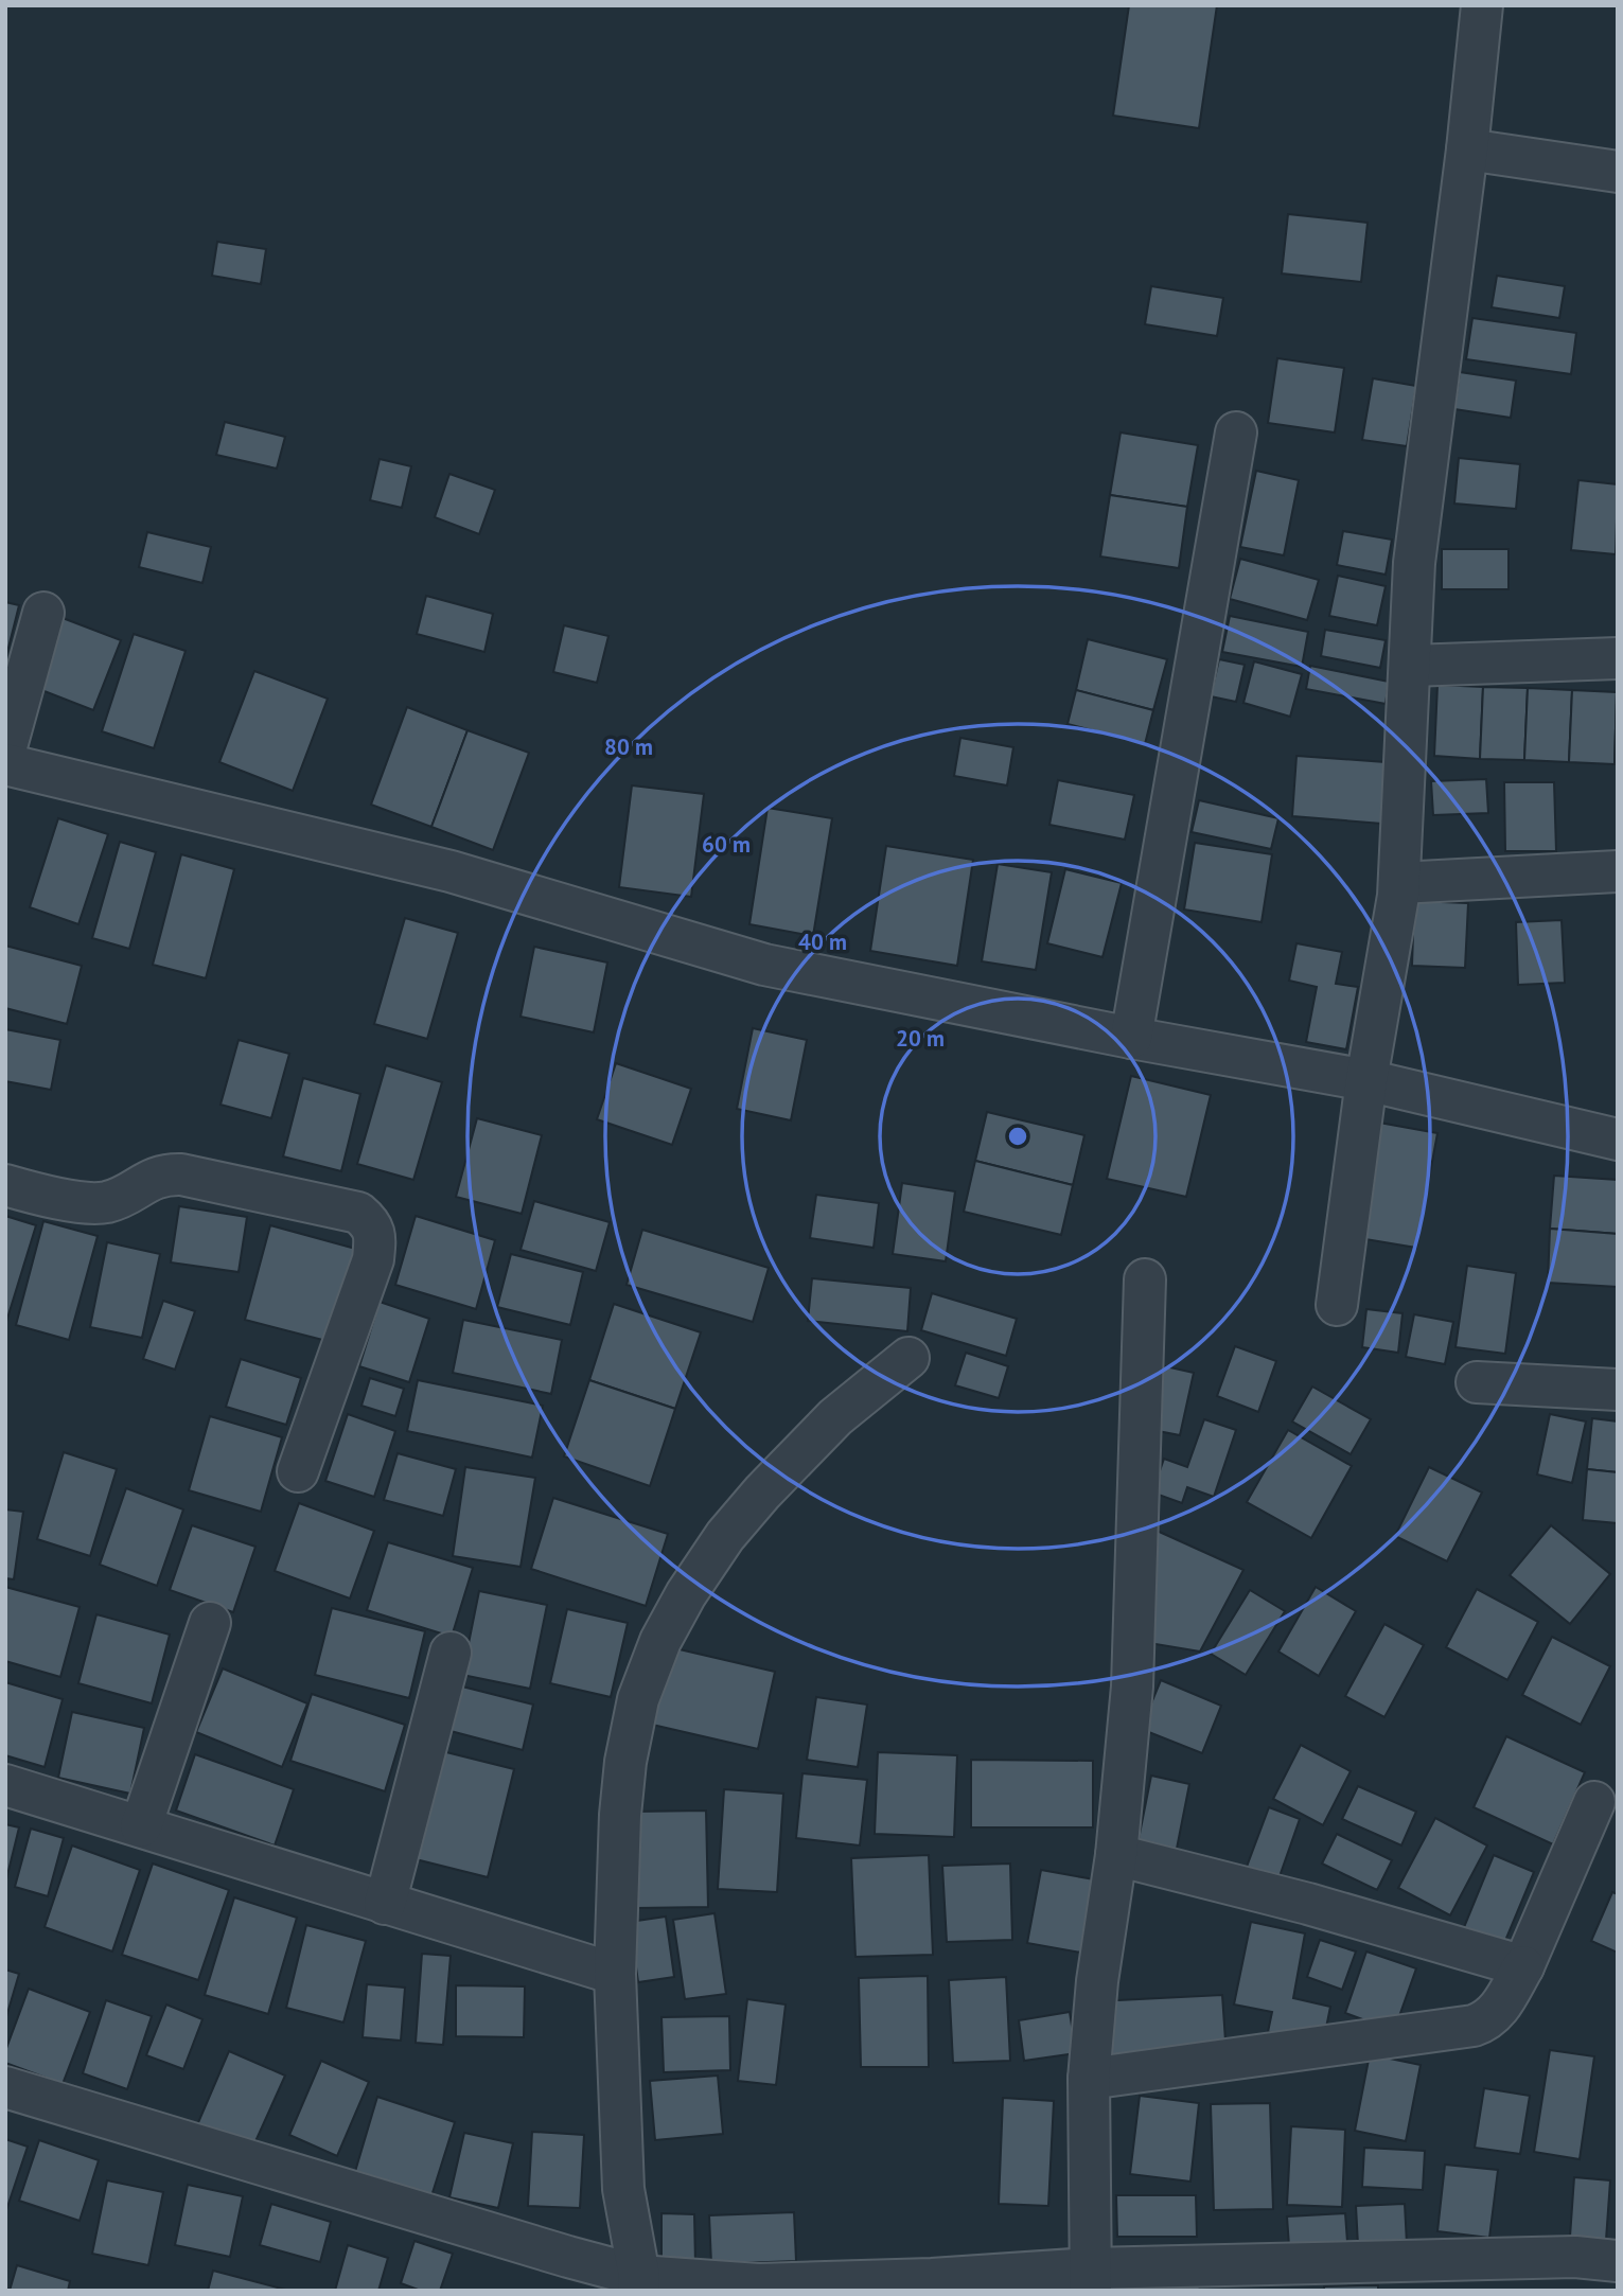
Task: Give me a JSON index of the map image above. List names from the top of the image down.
{
  "rings": [
    "80 m",
    "60 m",
    "40 m",
    "20 m"
  ]
}
